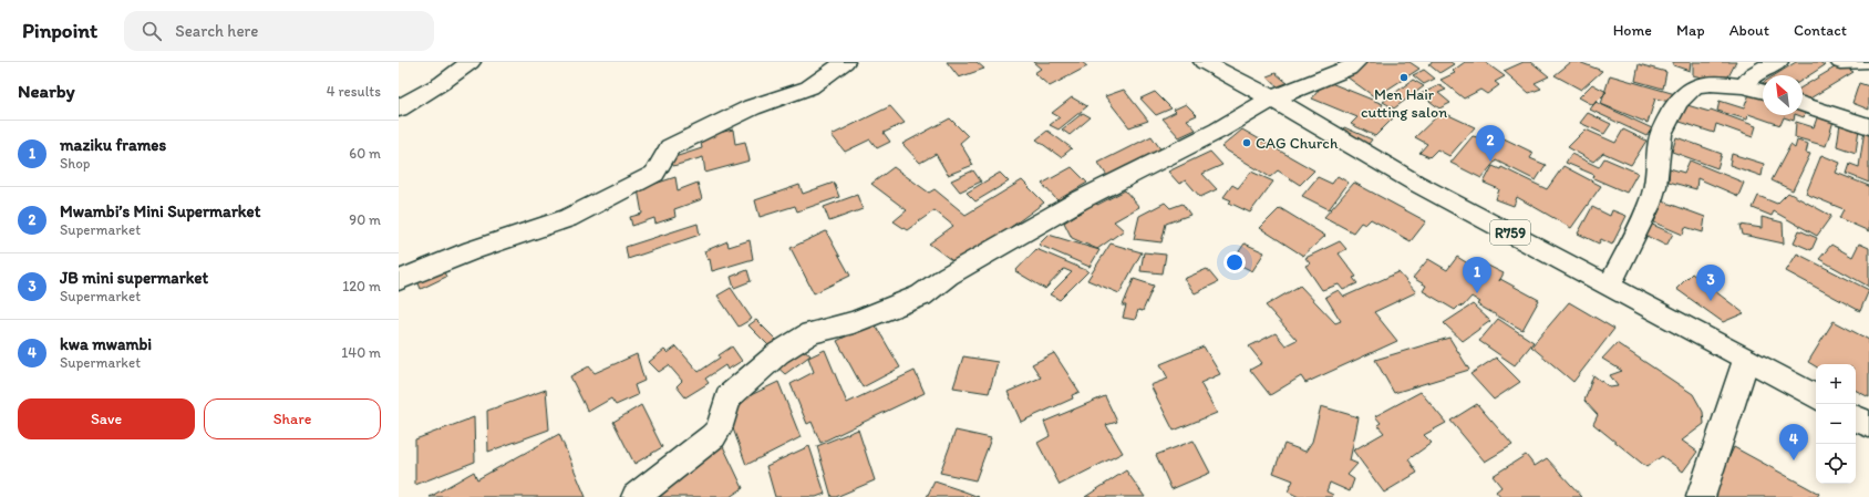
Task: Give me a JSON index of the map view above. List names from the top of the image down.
{
  "streets": {
    "street": ["R759"]
  },
  "places": ["Men Hair cutting salon", "CAG Church"],
  "north": "top left",
  "page": {
    "header": "Pinpoint",
    "search": "Search here",
    "nav": [
      "Home",
      "Map",
      "About",
      "Contact"
    ],
    "heading": ["Nearby", "4 results"],
    "list": [
      {
        "mark": "1",
        "name": "maziku frames",
        "note": "Shop",
        "value": "60 m"
      },
      {
        "mark": "2",
        "name": "Mwambi’s Mini Supermarket",
        "note": "Supermarket",
        "value": "90 m"
      },
      {
        "mark": "3",
        "name": "JB mini supermarket",
        "note": "Supermarket",
        "value": "120 m"
      },
      {
        "mark": "4",
        "name": "kwa mwambi",
        "note": "Supermarket",
        "value": "140 m"
      }
    ],
    "pins": [
      "2",
      "1",
      "3",
      "4"
    ],
    "map_buttons": ["+", "−"],
    "buttons": ["Save", "Share"]
  }
}
